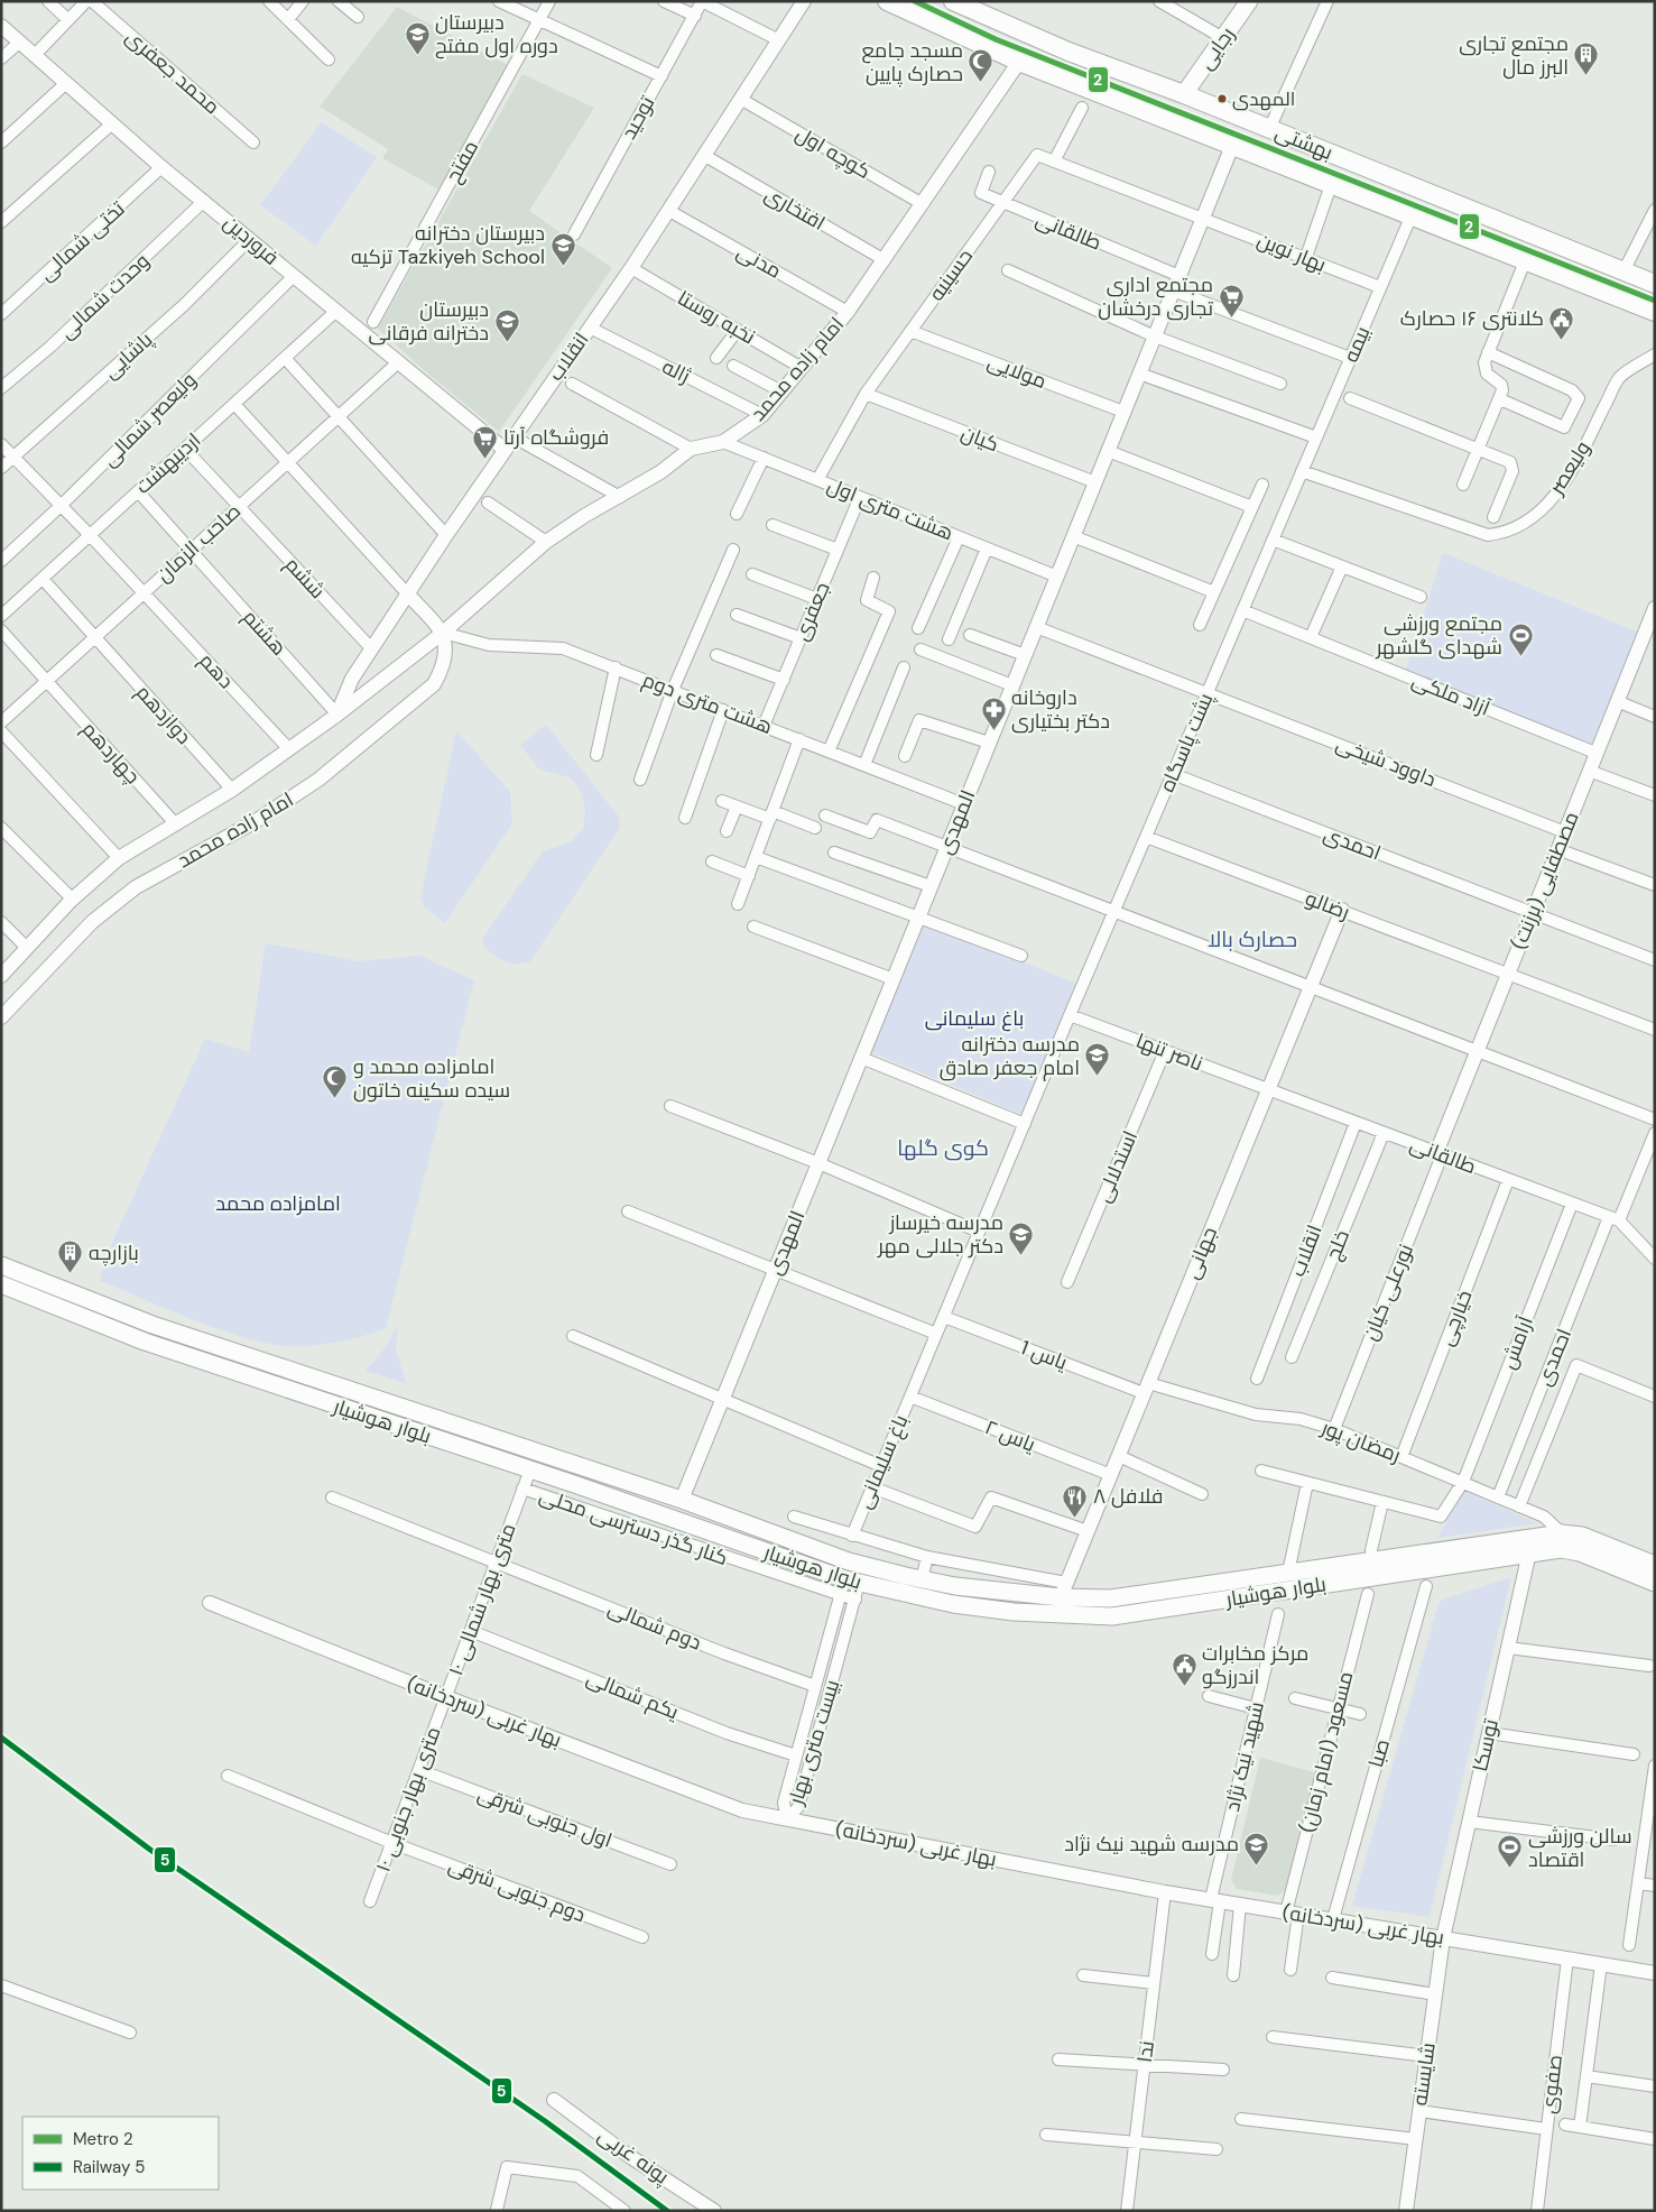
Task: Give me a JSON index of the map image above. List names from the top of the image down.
{
  "streets": {
    "main road": ["رجایی", "بهشتی", "بلوار هوشیار"],
    "street": [
      "محمد جعفری",
      "توحید",
      "کوچه اول",
      "مفتح",
      "افتخاری",
      "طالقانی",
      "فروردین",
      "تختی شمالی",
      "بهار نوین",
      "مدنی",
      "حسینیه",
      "وحدت شمالی",
      "نخبه روستا",
      "بیمه",
      "پاشایی",
      "انقلاب",
      "امام زاده محمد",
      "ژاله",
      "مولایی",
      "ولیعصر شمالی",
      "کیان",
      "اردیبهشت",
      "ولیعصر",
      "هشت متری اول",
      "صاحب الزمان",
      "ششم",
      "جعفری",
      "هشتم",
      "دهم",
      "آزاد ملکی",
      "هشت متری دوم",
      "دوازدهم",
      "پشت پاسگاه",
      "چهاردهم",
      "داوود شیخی",
      "المهدی",
      "احمدی",
      "مصطفایی (برزنت)",
      "رضالو",
      "ناصر تنها",
      "استدلالی",
      "خلج",
      "جهانی",
      "نورعلی کیان",
      "خیارچی",
      "آرامش",
      "یاس 1",
      "یاس ۲",
      "رمضان پور",
      "باغ سلیمانی",
      "کنار گذر دسترسی محلی",
      "۱۰ متری بهار شمالی",
      "دوم شمالی",
      "یکم شمالی",
      "بهار غربی (سردخانه)",
      "بیست متری بهار",
      "توسکا",
      "مسعود (امام زمان)",
      "صبا",
      "شهید نیک نژاد",
      "۱۰ متری بهار جنوبی",
      "اول جنوبی شرقی",
      "دوم جنوبی شرقی",
      "ندا",
      "شایسته",
      "صفوی",
      "پونه غربی"
    ]
  },
  "crossings": [
    ["رجایی", "بهشتی"],
    ["بهشتی", "بیمه"],
    ["بهشتی", "امام زاده محمد"],
    ["بهشتی", "المهدی"],
    ["کوچه اول", "انقلاب"],
    ["کوچه اول", "امام زاده محمد"],
    ["افتخاری", "انقلاب"],
    ["افتخاری", "امام زاده محمد"],
    ["طالقانی", "حسینیه"],
    ["طالقانی", "انقلاب"],
    ["طالقانی", "المهدی"],
    ["طالقانی", "احمدی"],
    ["طالقانی", "مصطفایی (برزنت)"],
    ["طالقانی", "ناصر تنها"],
    ["طالقانی", "خلج"],
    ["طالقانی", "جهانی"],
    ["طالقانی", "نورعلی کیان"],
    ["طالقانی", "خیارچی"],
    ["طالقانی", "آرامش"],
    ["فروردین", "تختی شمالی"],
    ["فروردین", "وحدت شمالی"],
    ["فروردین", "پاشایی"],
    ["فروردین", "انقلاب"],
    ["فروردین", "ولیعصر شمالی"],
    ["فروردین", "اردیبهشت"],
    ["فروردین", "صاحب الزمان"],
    ["بهار نوین", "حسینیه"],
    ["بهار نوین", "بیمه"],
    ["بهار نوین", "المهدی"],
    ["مدنی", "انقلاب"],
    ["مدنی", "امام زاده محمد"],
    ["حسینیه", "مولایی"],
    ["حسینیه", "کیان"],
    ["حسینیه", "هشت متری اول"],
    ["نخبه روستا", "انقلاب"],
    ["نخبه روستا", "امام زاده محمد"],
    ["بیمه", "ولیعصر"],
    ["بیمه", "پشت پاسگاه"],
    ["پاشایی", "دهم"],
    ["انقلاب", "امام زاده محمد"],
    ["انقلاب", "ژاله"],
    ["انقلاب", "ششم"],
    ["انقلاب", "هشتم"],
    ["امام زاده محمد", "ژاله"],
    ["امام زاده محمد", "هشت متری اول"],
    ["امام زاده محمد", "هشتم"],
    ["امام زاده محمد", "دهم"],
    ["امام زاده محمد", "هشت متری دوم"],
    ["امام زاده محمد", "دوازدهم"],
    ["امام زاده محمد", "چهاردهم"],
    ["مولایی", "المهدی"],
    ["ولیعصر شمالی", "دهم"],
    ["کیان", "المهدی"],
    ["اردیبهشت", "ششم"],
    ["اردیبهشت", "هشتم"],
    ["اردیبهشت", "دهم"],
    ["اردیبهشت", "دوازدهم"],
    ["ولیعصر", "پشت پاسگاه"],
    ["هشت متری اول", "جعفری"],
    ["هشت متری اول", "المهدی"],
    ["صاحب الزمان", "ششم"],
    ["صاحب الزمان", "هشتم"],
    ["صاحب الزمان", "دهم"],
    ["صاحب الزمان", "دوازدهم"],
    ["صاحب الزمان", "چهاردهم"],
    ["جعفری", "هشت متری دوم"],
    ["آزاد ملکی", "پشت پاسگاه"],
    ["آزاد ملکی", "مصطفایی (برزنت)"],
    ["هشت متری دوم", "المهدی"],
    ["پشت پاسگاه", "داوود شیخی"],
    ["پشت پاسگاه", "احمدی"],
    ["پشت پاسگاه", "رضالو"],
    ["پشت پاسگاه", "ناصر تنها"],
    ["پشت پاسگاه", "باغ سلیمانی"],
    ["داوود شیخی", "مصطفایی (برزنت)"],
    ["المهدی", "بلوار هوشیار"],
    ["احمدی", "مصطفایی (برزنت)"],
    ["احمدی", "رمضان پور"],
    ["مصطفایی (برزنت)", "رضالو"],
    ["مصطفایی (برزنت)", "نورعلی کیان"],
    ["رضالو", "جهانی"],
    ["ناصر تنها", "استدلالی"],
    ["ناصر تنها", "جهانی"],
    ["ناصر تنها", "باغ سلیمانی"],
    ["جهانی", "یاس 1"],
    ["جهانی", "بلوار هوشیار"],
    ["جهانی", "یاس ۲"],
    ["جهانی", "رمضان پور"],
    ["نورعلی کیان", "رمضان پور"],
    ["خیارچی", "رمضان پور"],
    ["آرامش", "رمضان پور"],
    ["یاس 1", "رمضان پور"],
    ["یاس 1", "باغ سلیمانی"],
    ["بلوار هوشیار", "رمضان پور"],
    ["بلوار هوشیار", "کنار گذر دسترسی محلی"],
    ["بلوار هوشیار", "۱۰ متری بهار شمالی"],
    ["بلوار هوشیار", "بیست متری بهار"],
    ["بلوار هوشیار", "توسکا"],
    ["یاس ۲", "باغ سلیمانی"],
    ["کنار گذر دسترسی محلی", "۱۰ متری بهار شمالی"],
    ["کنار گذر دسترسی محلی", "بیست متری بهار"],
    ["۱۰ متری بهار شمالی", "دوم شمالی"],
    ["۱۰ متری بهار شمالی", "یکم شمالی"],
    ["۱۰ متری بهار شمالی", "بهار غربی (سردخانه)"],
    ["۱۰ متری بهار شمالی", "۱۰ متری بهار جنوبی"],
    ["دوم شمالی", "بیست متری بهار"],
    ["یکم شمالی", "بیست متری بهار"],
    ["بهار غربی (سردخانه)", "بیست متری بهار"],
    ["بهار غربی (سردخانه)", "توسکا"],
    ["بهار غربی (سردخانه)", "مسعود (امام زمان)"],
    ["بهار غربی (سردخانه)", "صبا"],
    ["بهار غربی (سردخانه)", "شهید نیک نژاد"],
    ["بهار غربی (سردخانه)", "۱۰ متری بهار جنوبی"],
    ["بهار غربی (سردخانه)", "ندا"],
    ["بهار غربی (سردخانه)", "شایسته"],
    ["بهار غربی (سردخانه)", "صفوی"],
    ["توسکا", "شایسته"],
    ["۱۰ متری بهار جنوبی", "اول جنوبی شرقی"],
    ["۱۰ متری بهار جنوبی", "دوم جنوبی شرقی"]
  ],
  "districts": ["حصارک بالا", "کوی گلها"],
  "parks": ["باغ سلیمانی", "امامزاده محمد"],
  "places": {
    "school or university": [
      "دبیرستان دوره اول مفتح",
      "دبیرستان دخترانه تزكيه Tazkiyeh School",
      "دبیرستان دخترانه فرقانی",
      "مدرسه دخترانه امام جعفر صادق",
      "مدرسه خیرساز دکتر جلالی مهر",
      "مدرسه شهید نیک نژاد"
    ],
    "building": ["مجتمع تجاری البرز مال", "بازارچه"],
    "mosque": ["مسجد جامع حصارک پایین", "امامزاده محمد و سیده سکینه خاتون"],
    "other": ["المهدی"],
    "supermarket": ["مجتمع اداری تجاری درخشان", "فروشگاه آرتا"],
    "public building": ["کلانتری ۱۶ حصارک", "مرکز مخابرات اندرزگو"],
    "sports": ["مجتمع ورزشی شهدای گلشهر", "سالن ورزشی اقتصاد"],
    "pharmacy": ["داروخانه دکتر بختیاری"],
    "restaurant": ["فلافل ۸"]
  },
  "lines": ["metro line 2", "rail line 5"],
  "legend": ["Metro 2", "Railway 5"]
}
